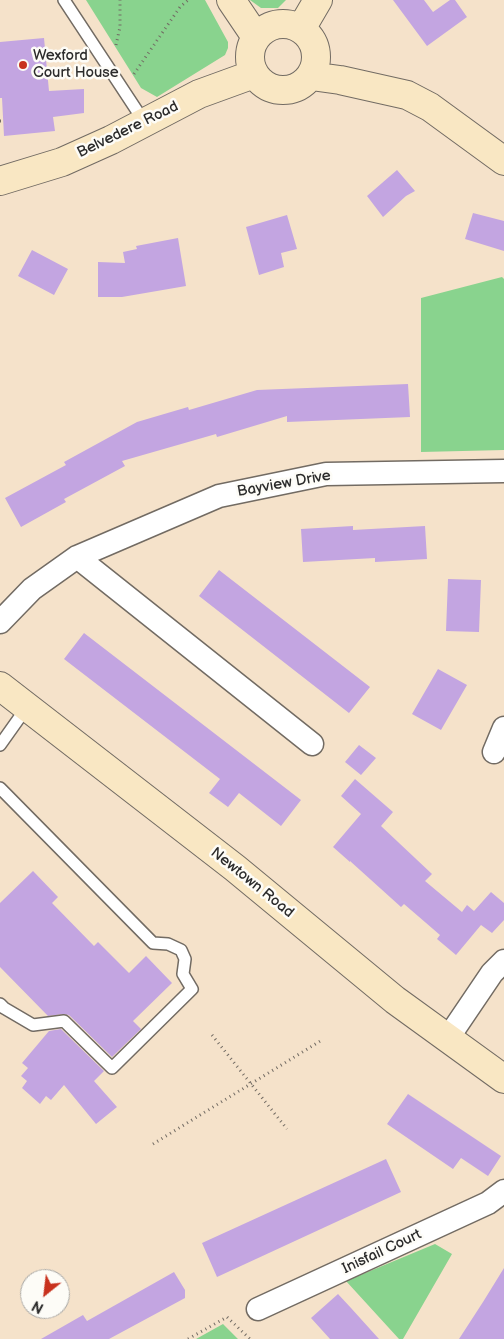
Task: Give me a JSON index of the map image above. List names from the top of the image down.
{
  "streets": {
    "street": [
      "Belvedere Road",
      "Bayview Drive",
      "Newtown Road",
      "Inisfail Court"
    ]
  },
  "places": ["Wexford Court House"],
  "north": "bottom left"
}
